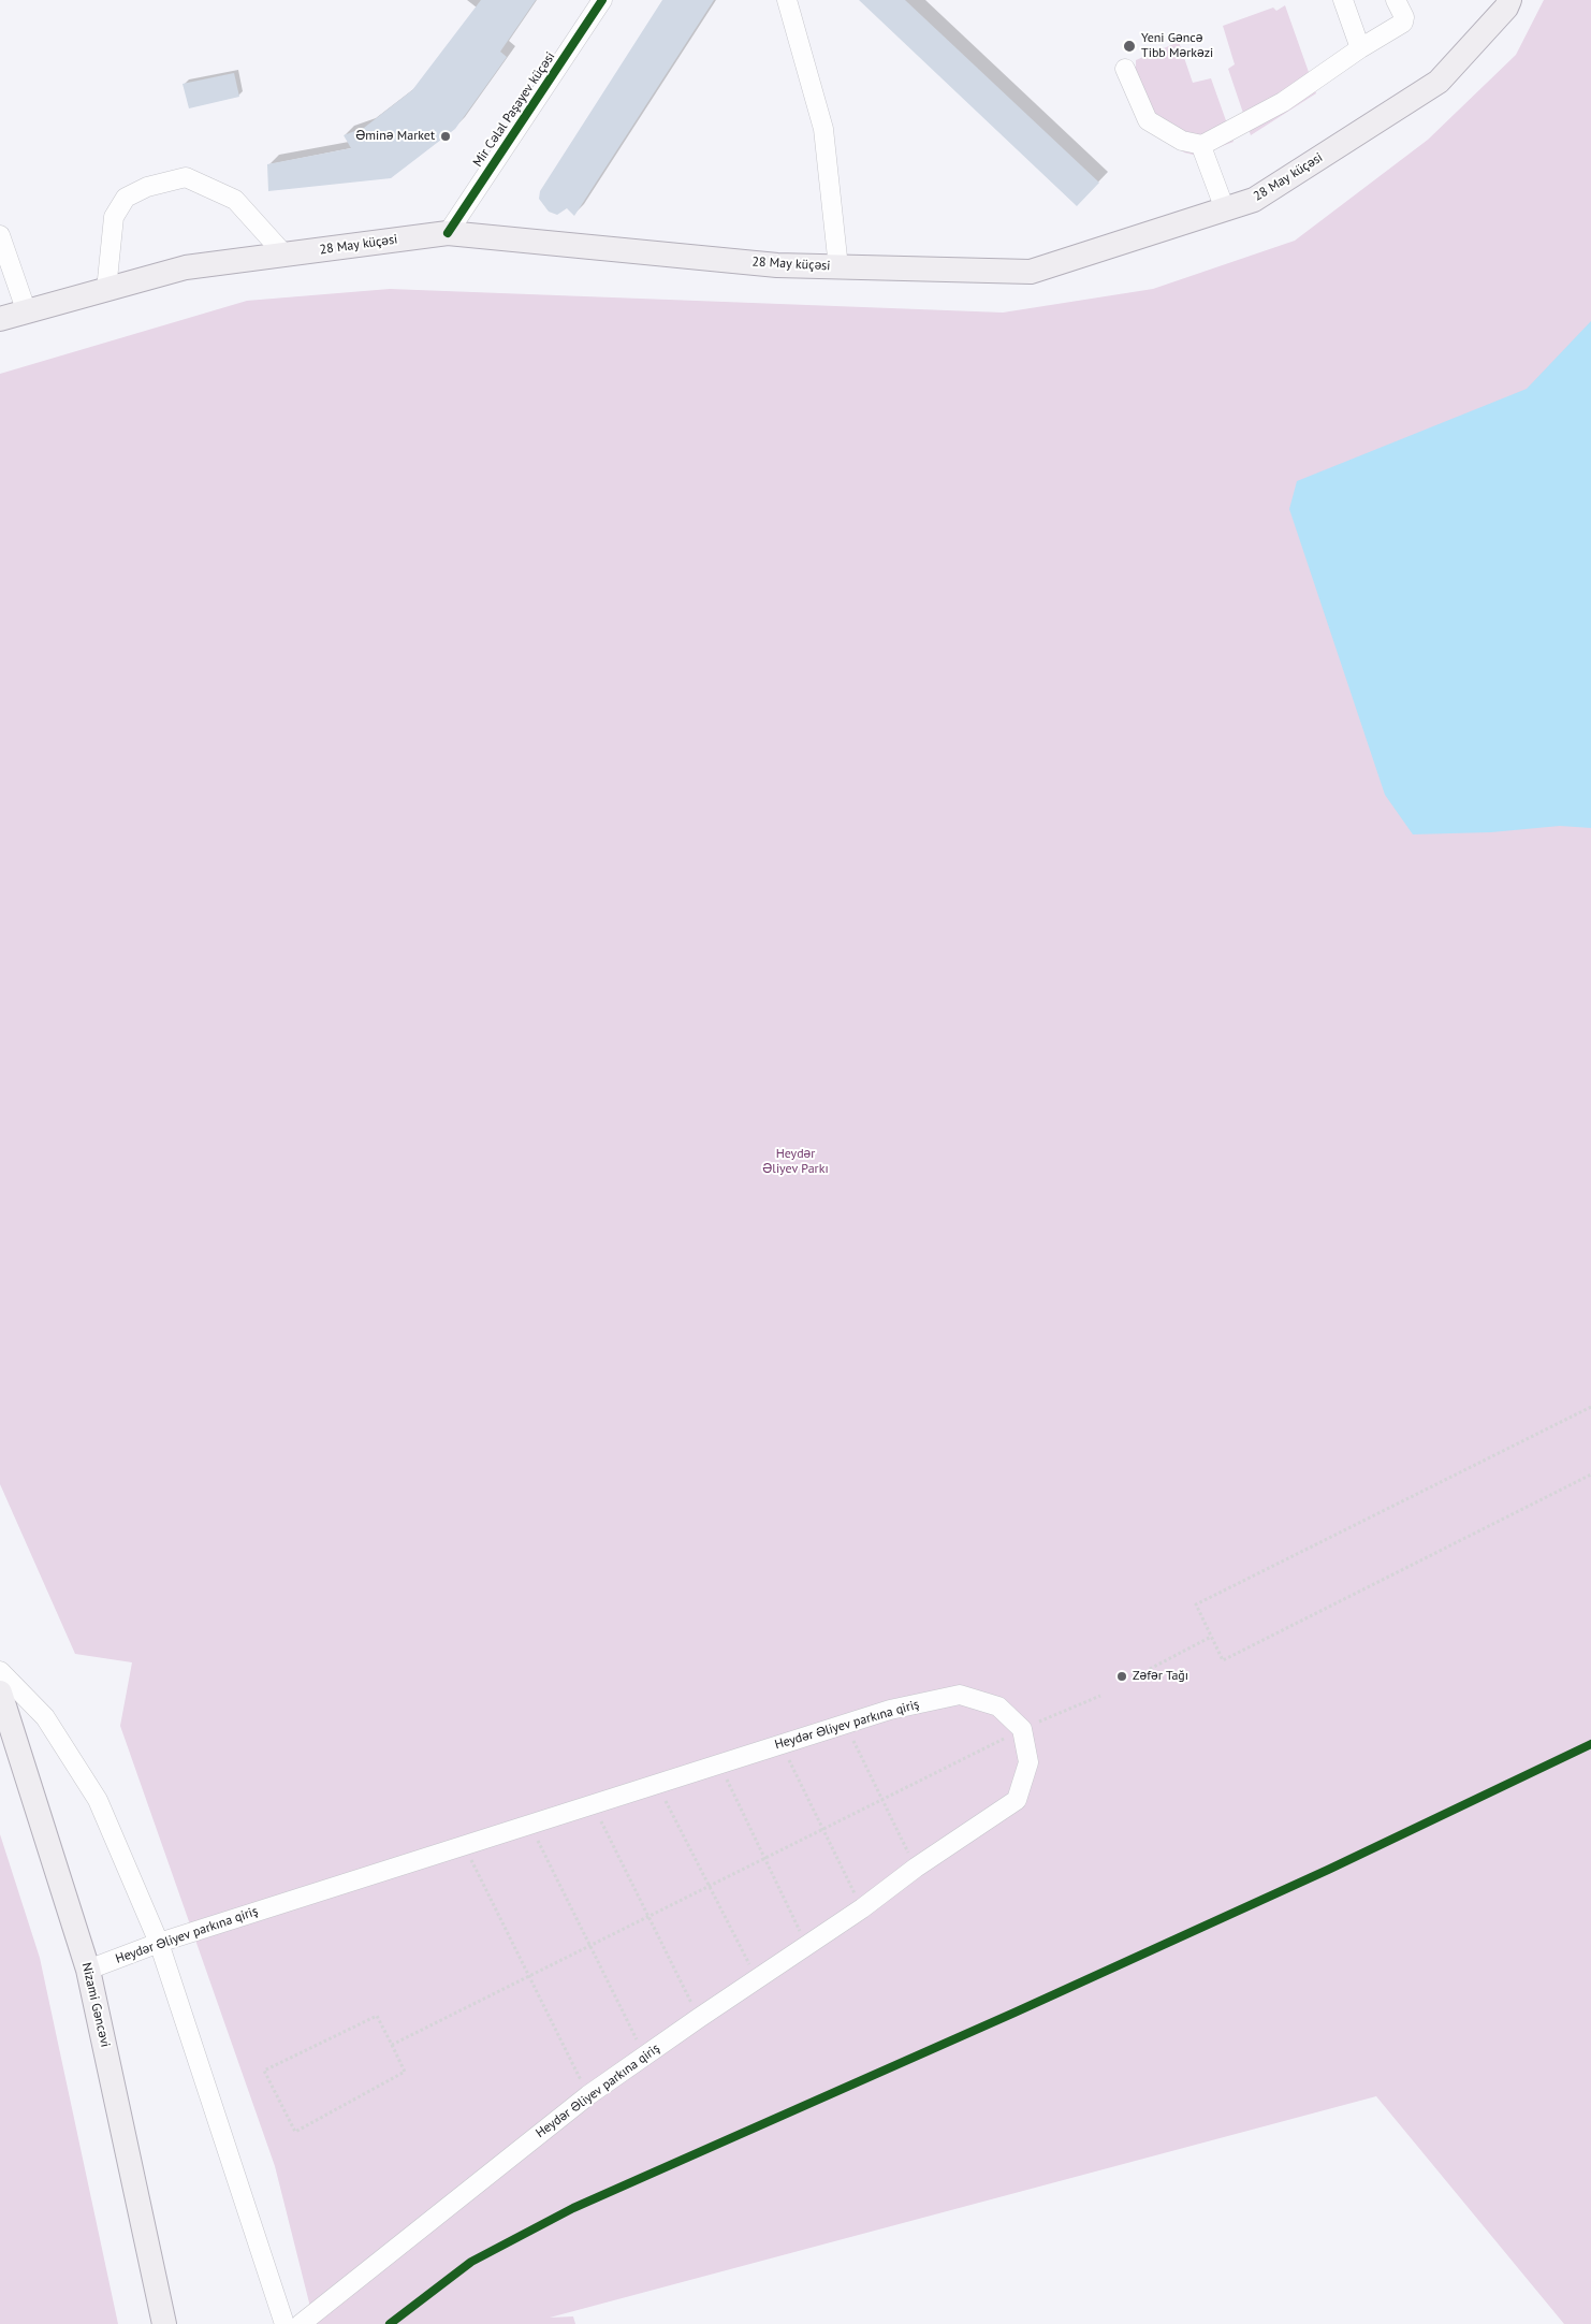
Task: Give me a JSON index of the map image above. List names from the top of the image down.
{
  "streets": {
    "main road": ["28 May küçəsi", "Nizami Gəncəvi"],
    "street": ["Mir Cəlal Paşayev küçəsi", "Heydər Əliyev parkına qiriş"]
  },
  "crossings": [
    ["Mir Cəlal Paşayev küçəsi", "28 May küçəsi"],
    ["Heydər Əliyev parkına qiriş", "Nizami Gəncəvi"]
  ],
  "parks": ["Heydər Əliyev Parkı"],
  "places": ["Yeni Gəncə Tibb Mərkəzi", "Əminə Market", "Zəfər Tağı"]
}
